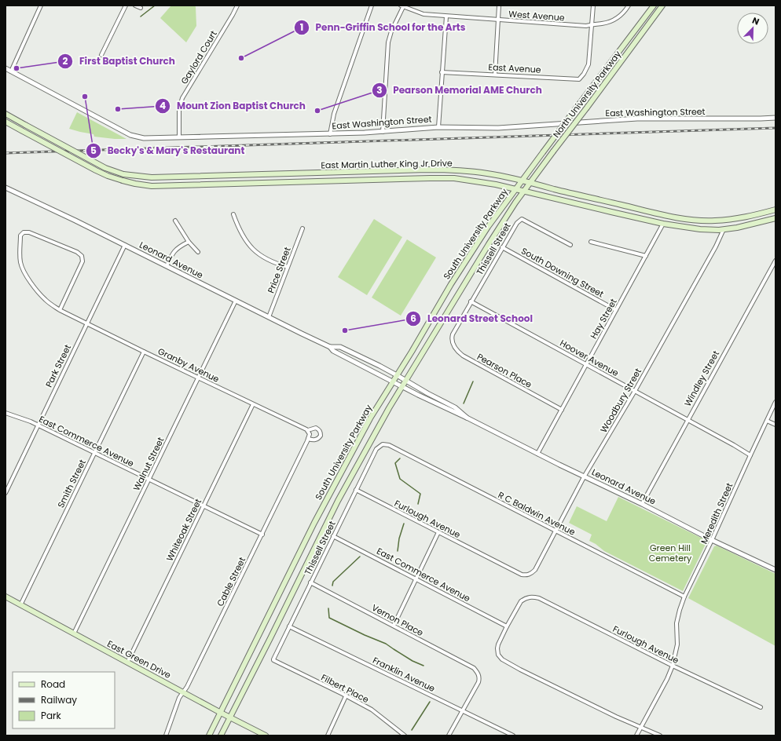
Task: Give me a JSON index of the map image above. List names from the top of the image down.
{
  "streets": {
    "main road": [
      "North University Parkway",
      "East Martin Luther King Jr Drive",
      "South University Parkway",
      "East Green Drive"
    ],
    "street": [
      "West Avenue",
      "Gaylord Court",
      "East Avenue",
      "East Washington Street",
      "Thissell Street",
      "Leonard Avenue",
      "Price Street",
      "South Downing Street",
      "Hay Street",
      "Hoover Avenue",
      "Granby Avenue",
      "Park Street",
      "Pearson Place",
      "Windley Street",
      "Woodbury Street",
      "East Commerce Avenue",
      "Walnut Street",
      "Smith Street",
      "R C Baldwin Avenue",
      "Meredith Street",
      "Furlough Avenue",
      "Whiteoak Street",
      "Cable Street",
      "Vernon Place",
      "Franklin Avenue",
      "Filbert Place"
    ]
  },
  "crossings": [
    ["West Avenue", "East Avenue"],
    ["Gaylord Court", "East Washington Street"],
    ["North University Parkway", "East Martin Luther King Jr Drive"],
    ["North University Parkway", "South University Parkway"],
    ["East Martin Luther King Jr Drive", "South University Parkway"],
    ["East Martin Luther King Jr Drive", "Hay Street"],
    ["East Martin Luther King Jr Drive", "Woodbury Street"],
    ["South University Parkway", "Leonard Avenue"],
    ["South University Parkway", "East Green Drive"],
    ["Thissell Street", "South Downing Street"],
    ["Thissell Street", "Hoover Avenue"],
    ["Thissell Street", "Pearson Place"],
    ["Thissell Street", "East Commerce Avenue"],
    ["Thissell Street", "R C Baldwin Avenue"],
    ["Thissell Street", "Furlough Avenue"],
    ["Thissell Street", "Vernon Place"],
    ["Thissell Street", "Franklin Avenue"],
    ["Thissell Street", "Filbert Place"],
    ["Leonard Avenue", "Price Street"],
    ["Leonard Avenue", "Hay Street"],
    ["Leonard Avenue", "Park Street"],
    ["Leonard Avenue", "Windley Street"],
    ["Leonard Avenue", "Woodbury Street"],
    ["Leonard Avenue", "Walnut Street"],
    ["Leonard Avenue", "Meredith Street"],
    ["South Downing Street", "Hay Street"],
    ["Hay Street", "Hoover Avenue"],
    ["Hay Street", "Pearson Place"],
    ["Hoover Avenue", "Windley Street"],
    ["Hoover Avenue", "Woodbury Street"],
    ["Hoover Avenue", "Meredith Street"],
    ["Granby Avenue", "Park Street"],
    ["Granby Avenue", "Walnut Street"],
    ["Granby Avenue", "Smith Street"],
    ["Granby Avenue", "Whiteoak Street"],
    ["Granby Avenue", "Cable Street"],
    ["Park Street", "East Commerce Avenue"],
    ["Woodbury Street", "R C Baldwin Avenue"],
    ["Woodbury Street", "Furlough Avenue"],
    ["East Commerce Avenue", "Walnut Street"],
    ["East Commerce Avenue", "Smith Street"],
    ["East Commerce Avenue", "Furlough Avenue"],
    ["East Commerce Avenue", "Whiteoak Street"],
    ["East Commerce Avenue", "Cable Street"],
    ["Walnut Street", "East Green Drive"],
    ["Smith Street", "East Green Drive"],
    ["R C Baldwin Avenue", "Meredith Street"],
    ["Meredith Street", "Furlough Avenue"],
    ["Whiteoak Street", "East Green Drive"],
    ["Cable Street", "East Green Drive"],
    ["Vernon Place", "Franklin Avenue"]
  ],
  "parks": ["Green Hill Cemetery"],
  "places": [
    "Penn-Griffin School for the Arts",
    "First Baptist Church",
    "Becky's & Mary's Restaurant",
    "Mount Zion Baptist Church",
    "Pearson Memorial AME Church",
    "Leonard Street School"
  ],
  "legend": ["Road", "Railway", "Park"],
  "north": "top right"
}
